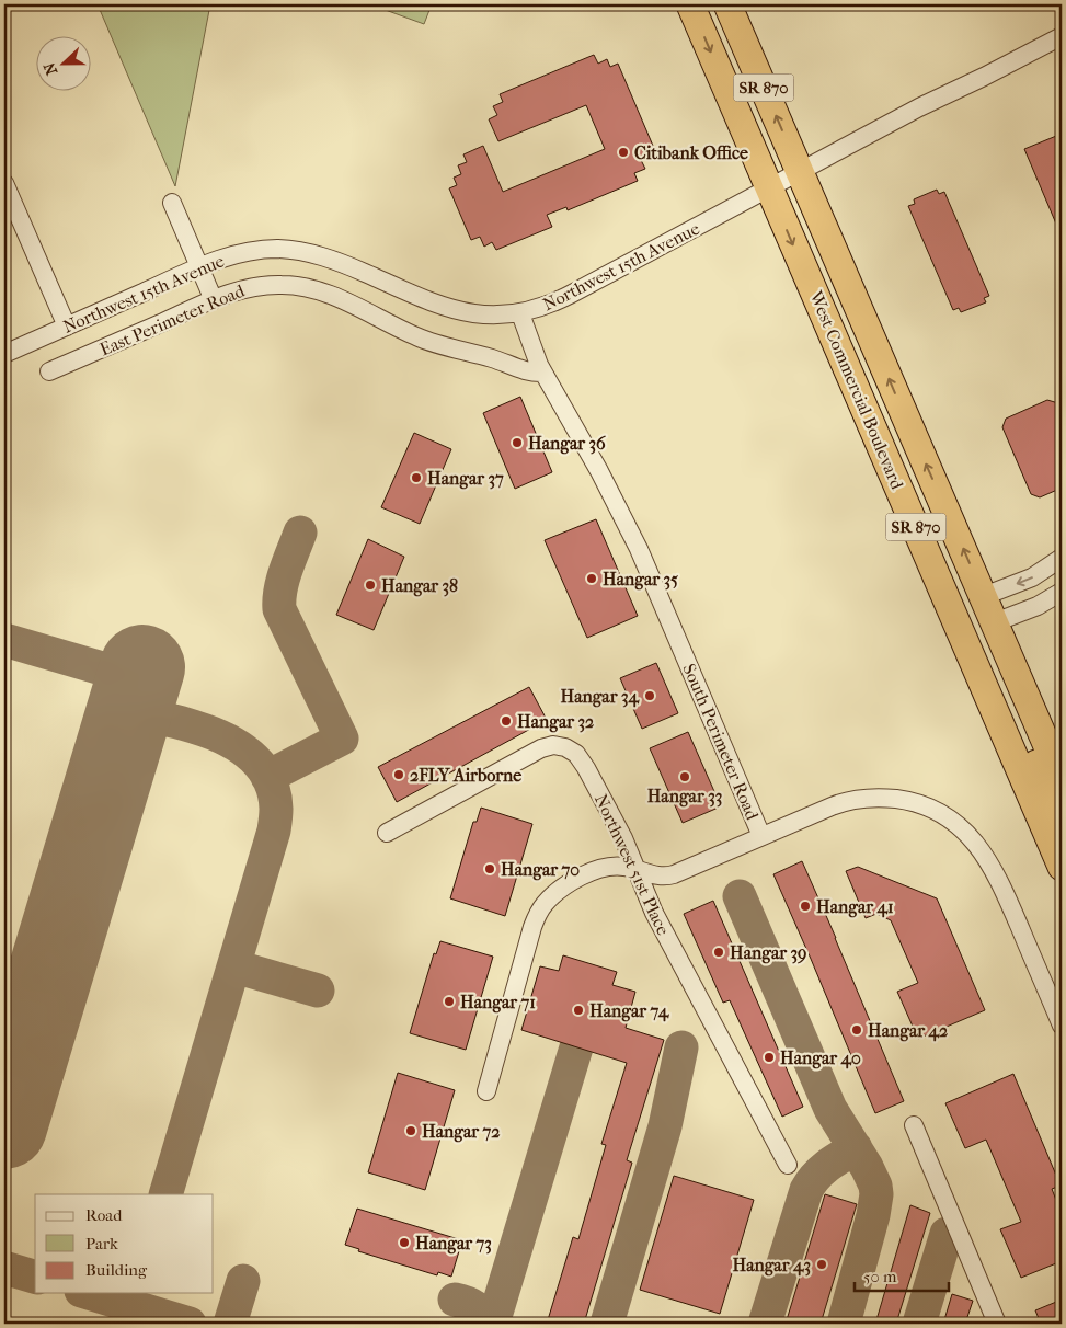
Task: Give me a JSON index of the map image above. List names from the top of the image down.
{
  "streets": {
    "highway": ["SR 870", "West Commercial Boulevard"],
    "street": [
      "Northwest 15th Avenue",
      "East Perimeter Road",
      "South Perimeter Road",
      "Northwest 51st Place"
    ]
  },
  "crossings": [
    ["Northwest 15th Avenue", "West Commercial Boulevard"],
    ["Northwest 15th Avenue", "South Perimeter Road"],
    ["East Perimeter Road", "South Perimeter Road"]
  ],
  "places": [
    "Citibank Office",
    "Hangar 36",
    "Hangar 37",
    "Hangar 35",
    "Hangar 38",
    "Hangar 34",
    "Hangar 32",
    "2FLY Airborne",
    "Hangar 33",
    "Hangar 70",
    "Hangar 41",
    "Hangar 39",
    "Hangar 71",
    "Hangar 74",
    "Hangar 42",
    "Hangar 40",
    "Hangar 72",
    "Hangar 73",
    "Hangar 43"
  ],
  "legend": ["Road", "Park", "Building"],
  "scale_bar": "50 m",
  "north": "left"
}
